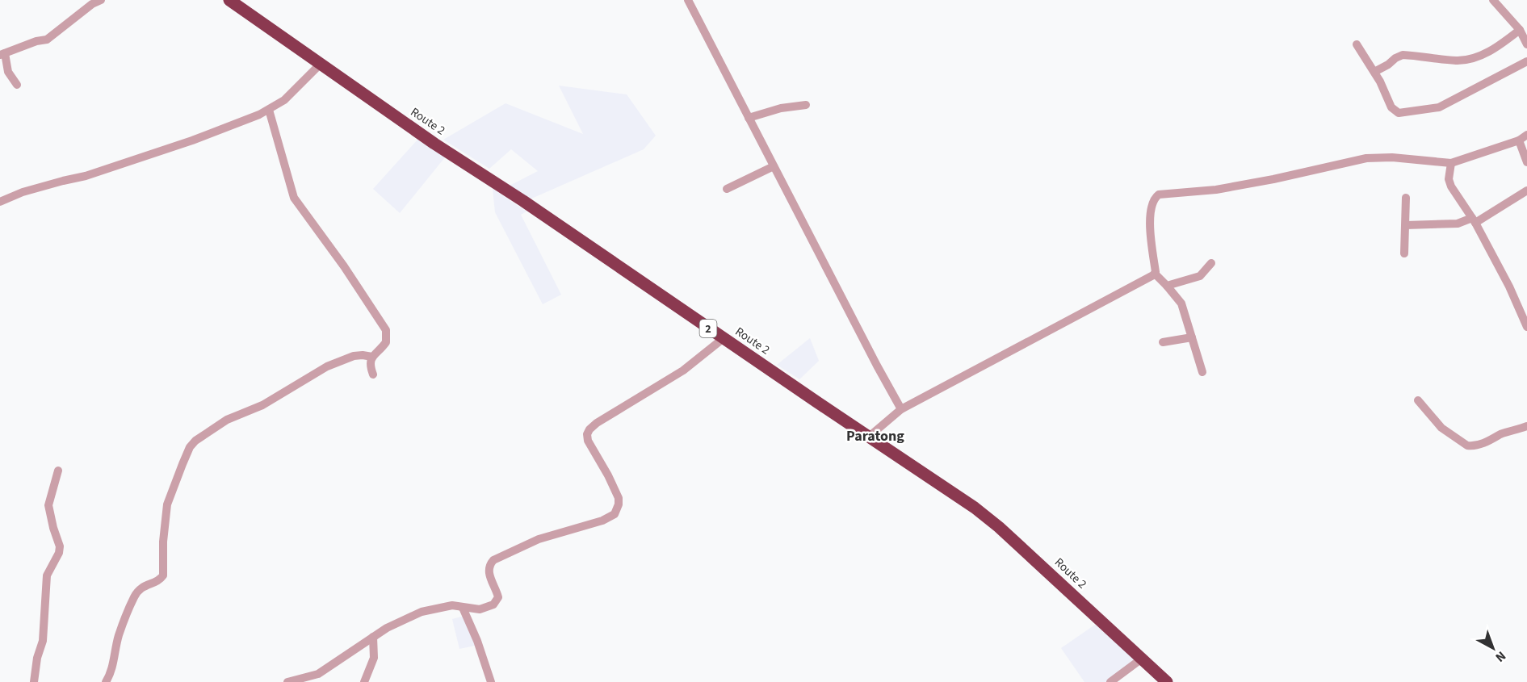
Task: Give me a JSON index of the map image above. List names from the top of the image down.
{
  "streets": {
    "highway": ["Route 2", "2"]
  },
  "districts": ["Paratong"],
  "north": "bottom right"
}
